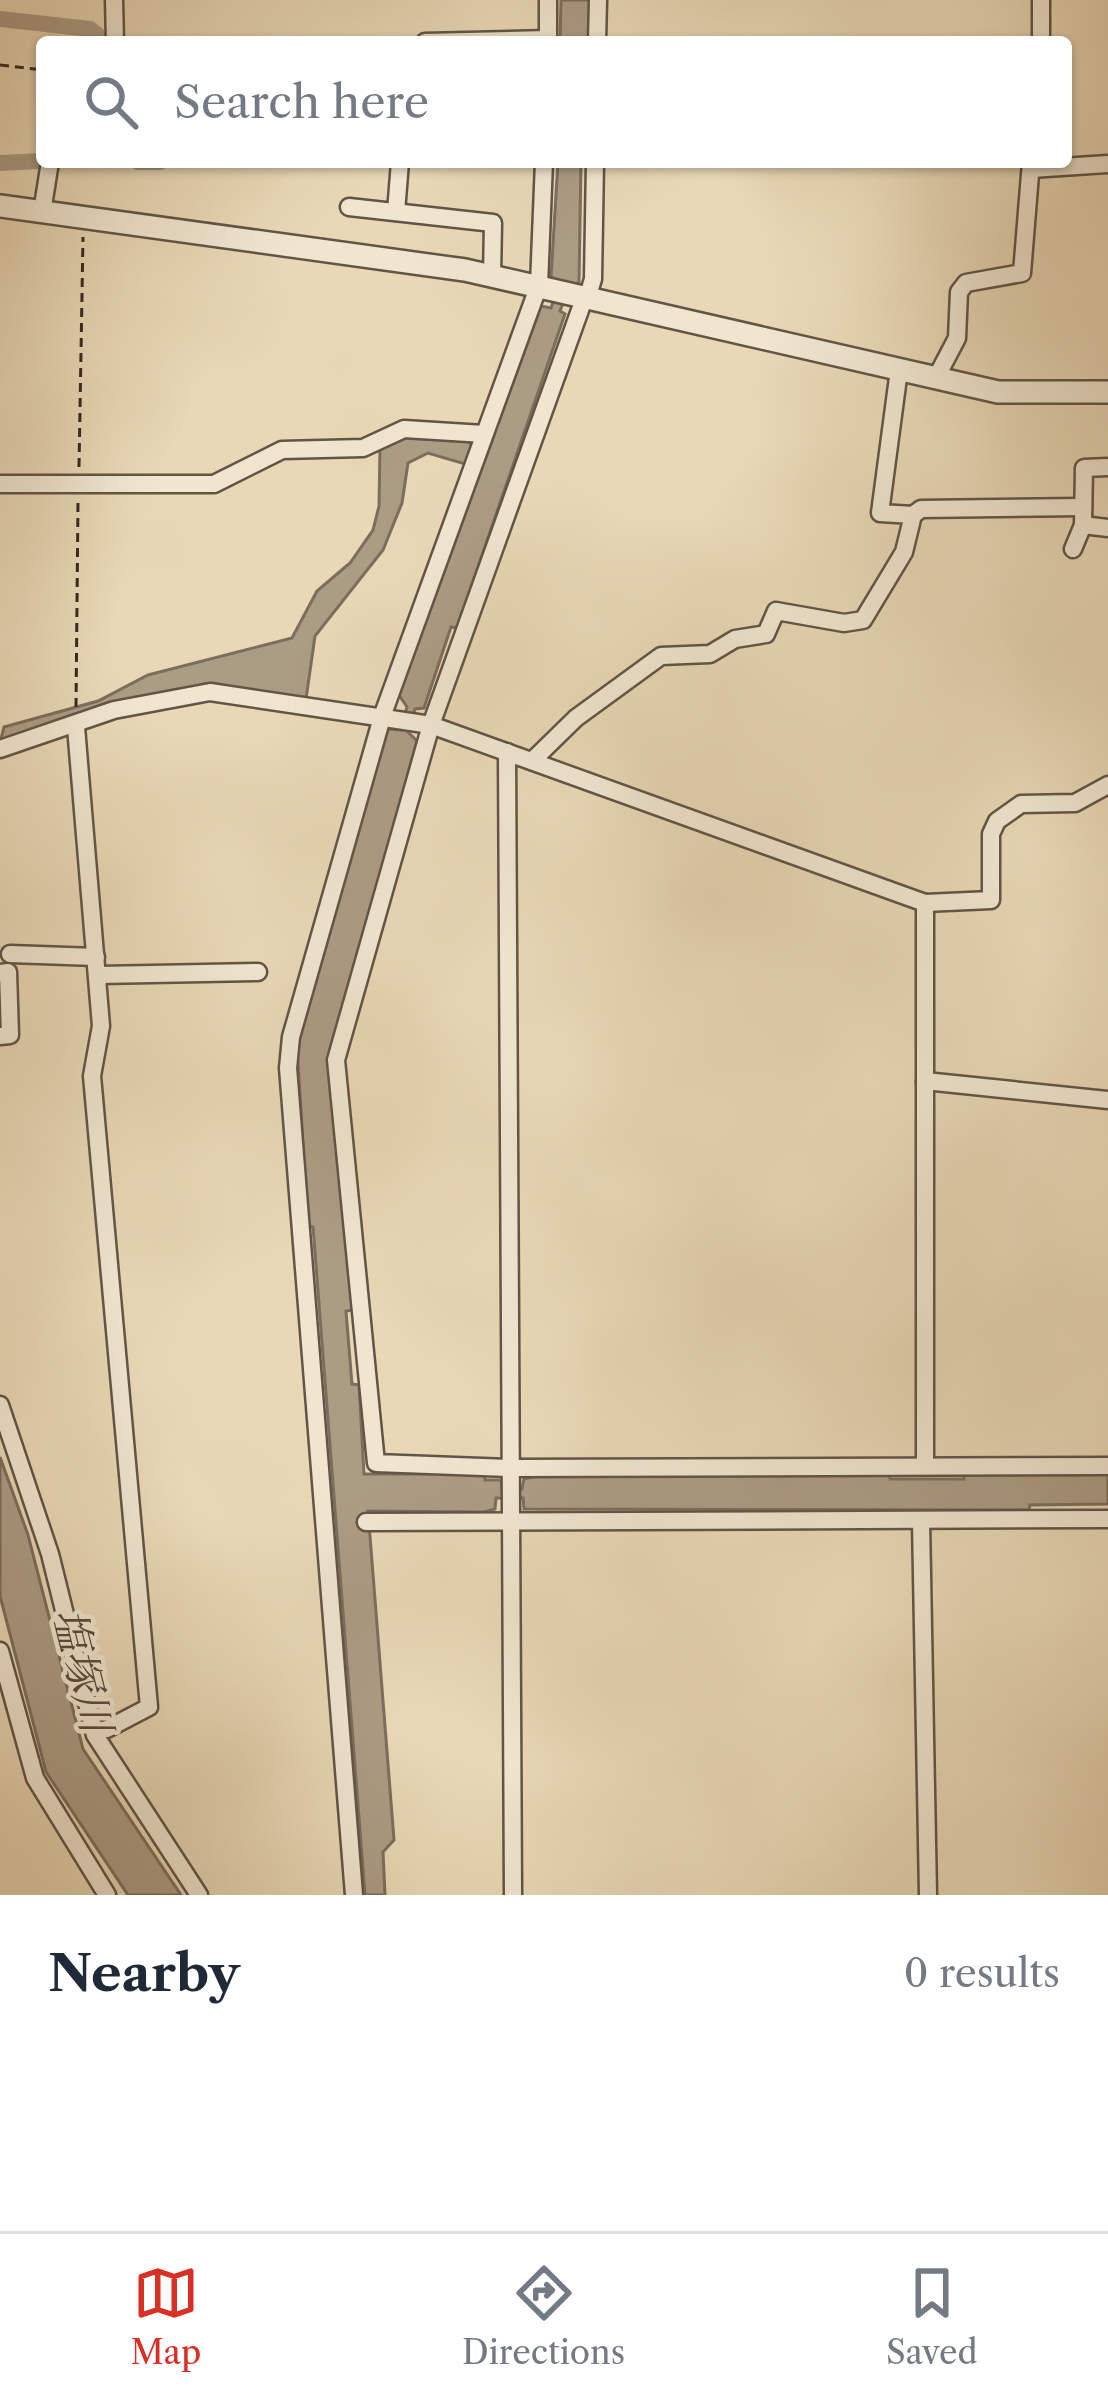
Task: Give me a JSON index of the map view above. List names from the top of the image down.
{
  "water": ["塩塚川"],
  "page": {
    "search": "Search here",
    "heading": ["Nearby", "0 results"],
    "nav": ["Map", "Directions", "Saved"]
  }
}
